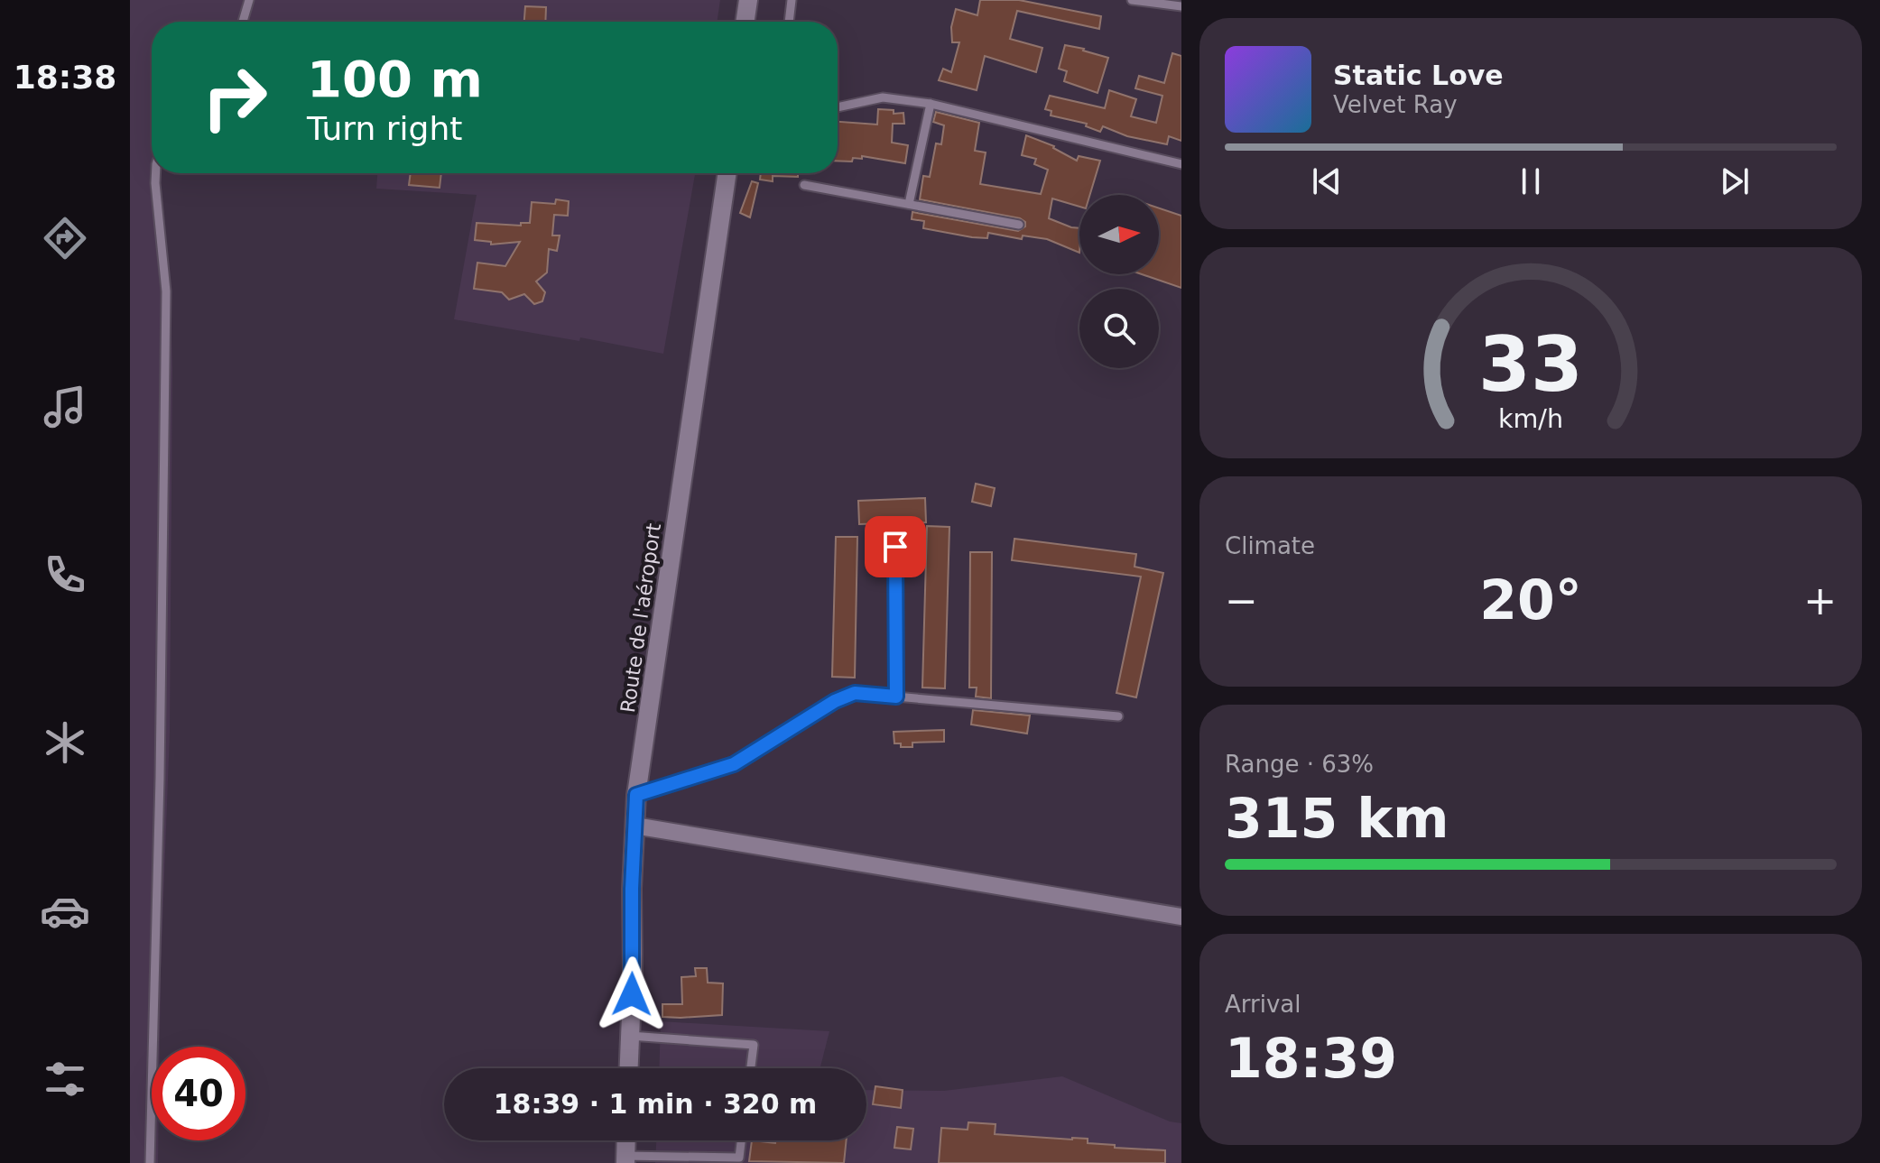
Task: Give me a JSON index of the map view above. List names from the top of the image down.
{
  "streets": {
    "street": ["Route de l'aéroport"]
  },
  "north": "right",
  "page": {
    "tabs": "18:38",
    "turn": ["100 m", "Turn right"],
    "song": ["Static Love", "Velvet Ray"],
    "tile": [
      "Climate",
      ["Range · 63%", "315 km"],
      ["Arrival", "18:39"]
    ],
    "heat": ["−", "20°", "+"],
    "limit": "40",
    "trip": "18:39 · 1 min · 320 m",
    "gauge": ["33", "km/h"]
  }
}
